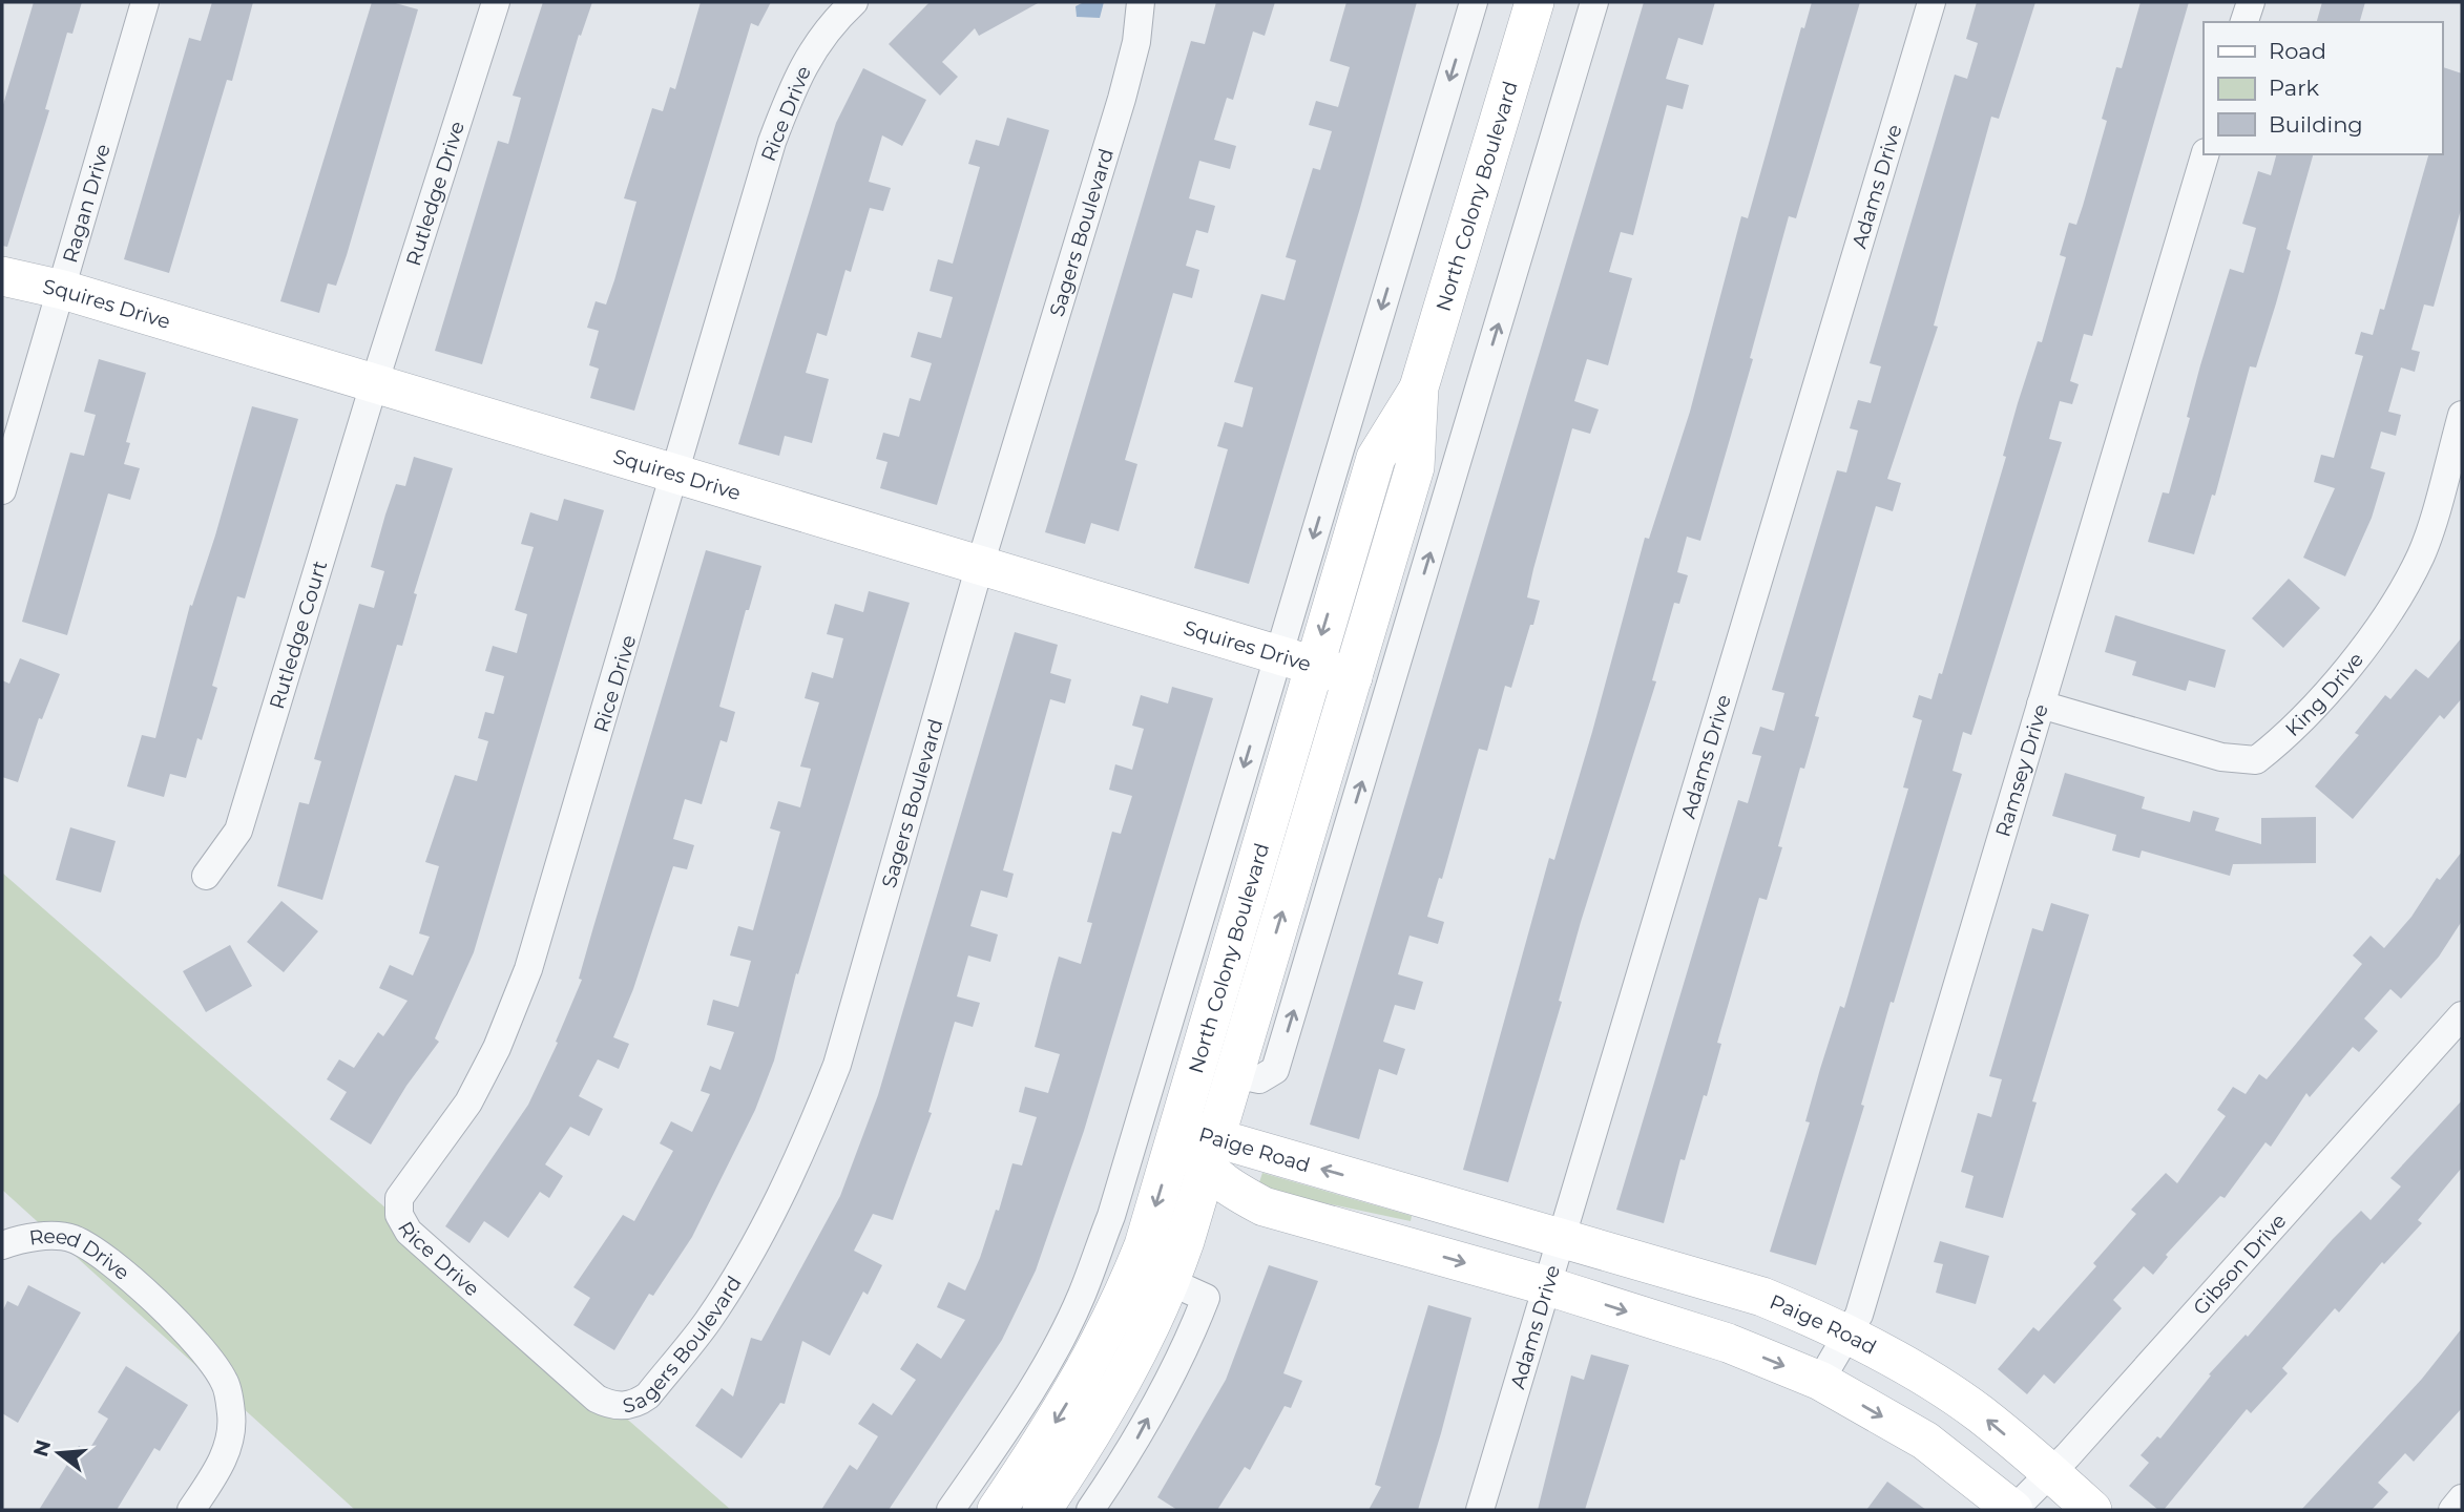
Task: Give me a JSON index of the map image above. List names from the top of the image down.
{
  "streets": {
    "street": [
      "Rice Drive",
      "Adams Drive",
      "Rutledge Drive",
      "North Colony Boulevard",
      "Ragan Drive",
      "Sagers Boulevard",
      "Squires Drive",
      "Rutledge Court",
      "King Drive",
      "Ramsey Drive",
      "Paige Road",
      "Reed Drive",
      "Gibson Drive"
    ]
  },
  "crossings": [
    ["Rice Drive", "Sagers Boulevard"],
    ["Rice Drive", "Squires Drive"],
    ["Adams Drive", "Paige Road"],
    ["Rutledge Drive", "Squires Drive"],
    ["Rutledge Drive", "Rutledge Court"],
    ["North Colony Boulevard", "Squires Drive"],
    ["North Colony Boulevard", "Paige Road"],
    ["Ragan Drive", "Squires Drive"],
    ["Sagers Boulevard", "Squires Drive"],
    ["Squires Drive", "Rutledge Court"],
    ["King Drive", "Ramsey Drive"],
    ["Ramsey Drive", "Paige Road"],
    ["Paige Road", "Gibson Drive"]
  ],
  "legend": ["Road", "Park", "Building"],
  "north": "left"
}
